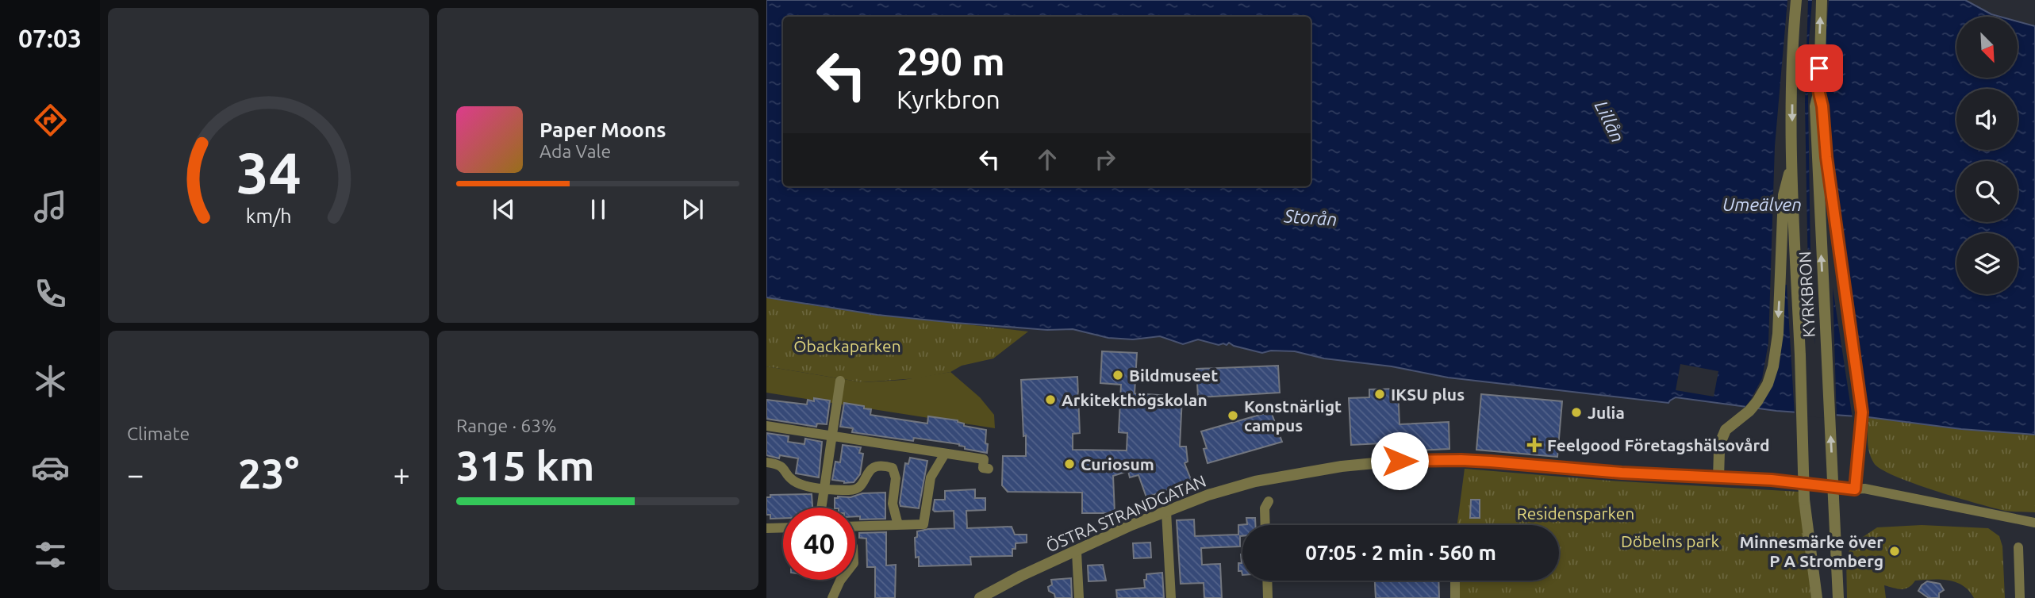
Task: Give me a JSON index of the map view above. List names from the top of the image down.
{
  "streets": {
    "street": ["KYRKBRON", "ÖSTRA STRANDGATAN"]
  },
  "crossings": [
    ["KYRKBRON", "ÖSTRA STRANDGATAN"]
  ],
  "water": ["Lillån", "Umeälven", "Storån"],
  "parks": ["Öbackaparken", "Residensparken", "Döbelns park"],
  "places": {
    "other": [
      "Bildmuseet",
      "IKSU plus",
      "Arkitekthögskolan",
      "Julia",
      "Konstnärligt campus",
      "Curiosum",
      "Minnesmärke över P A Stromberg"
    ],
    "health": ["Feelgood Företagshälsovård"]
  },
  "north": "bottom right",
  "page": {
    "tabs": "07:03",
    "turn": ["290 m", "Kyrkbron"],
    "song": ["Paper Moons", "Ada Vale"],
    "tile": [
      "Climate",
      ["Range · 63%", "315 km"]
    ],
    "heat": ["−", "23°", "+"],
    "limit": "40",
    "trip": "07:05 · 2 min · 560 m",
    "gauge": ["34", "km/h"]
  }
}
